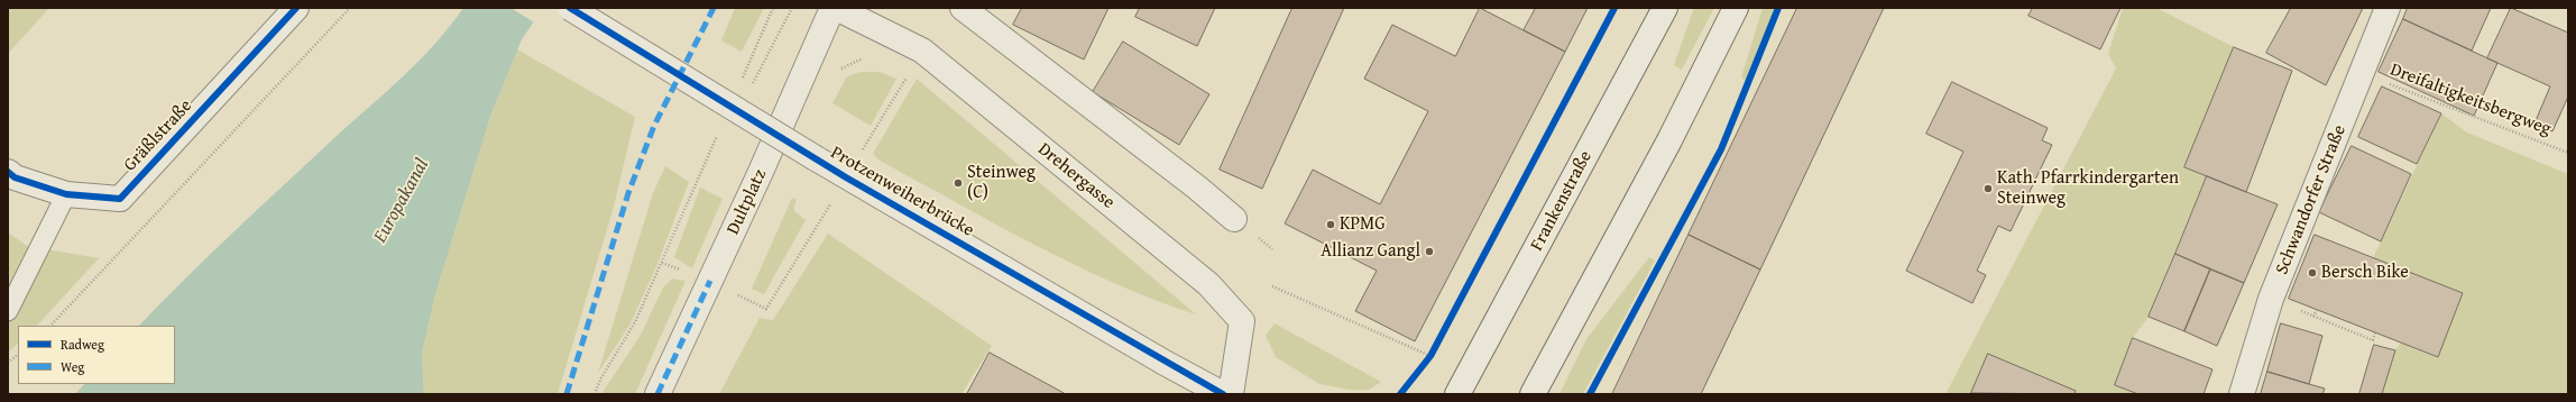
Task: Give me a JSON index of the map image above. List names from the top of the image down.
{
  "streets": {
    "street": [
      "Gräßlstraße",
      "Drehergasse",
      "Protzenweiherbrücke",
      "Schwandorfer Straße",
      "Frankenstraße",
      "Dultplatz"
    ],
    "path": ["Dreifaltigkeitsbergweg"]
  },
  "crossings": [
    ["Dreifaltigkeitsbergweg", "Schwandorfer Straße"],
    ["Drehergasse", "Dultplatz"]
  ],
  "water": ["Europakanal"],
  "places": [
    "Steinweg (C)",
    "Kath. Pfarrkindergarten Steinweg",
    "KPMG",
    "Allianz Gangl",
    "Bersch Bike"
  ],
  "legend": ["Radweg", "Weg"]
}
